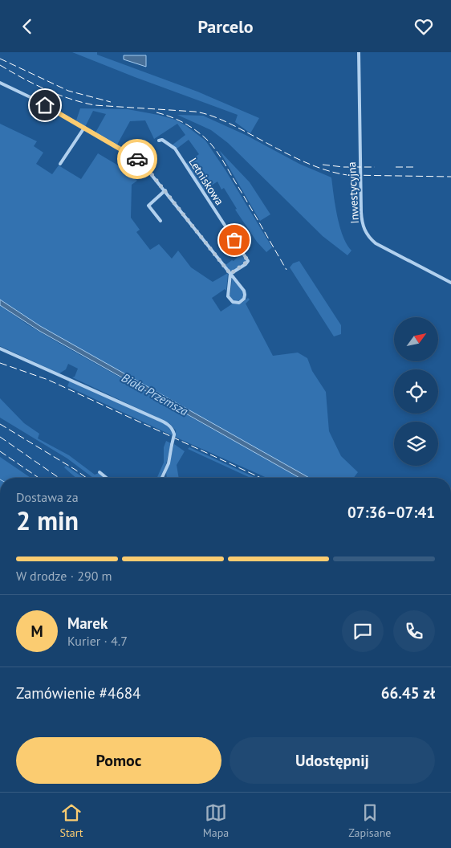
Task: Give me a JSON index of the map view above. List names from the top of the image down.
{
  "streets": {
    "street": ["Letniskowa", "Inwestycyjna"]
  },
  "water": ["Biała Przemsza"],
  "north": "top right",
  "page": {
    "header": "Parcelo",
    "heading": ["2 min", "Dostawa za", "07:36–07:41"],
    "panel": [
      "Marek",
      "Kurier · 4.7",
      "Zamówienie #4684",
      "66.45 zł"
    ],
    "bar": "W drodze · 290 m",
    "round": "M",
    "buttons": ["Pomoc", "Udostępnij"],
    "tabs": ["Start", "Mapa", "Zapisane"]
  }
}
